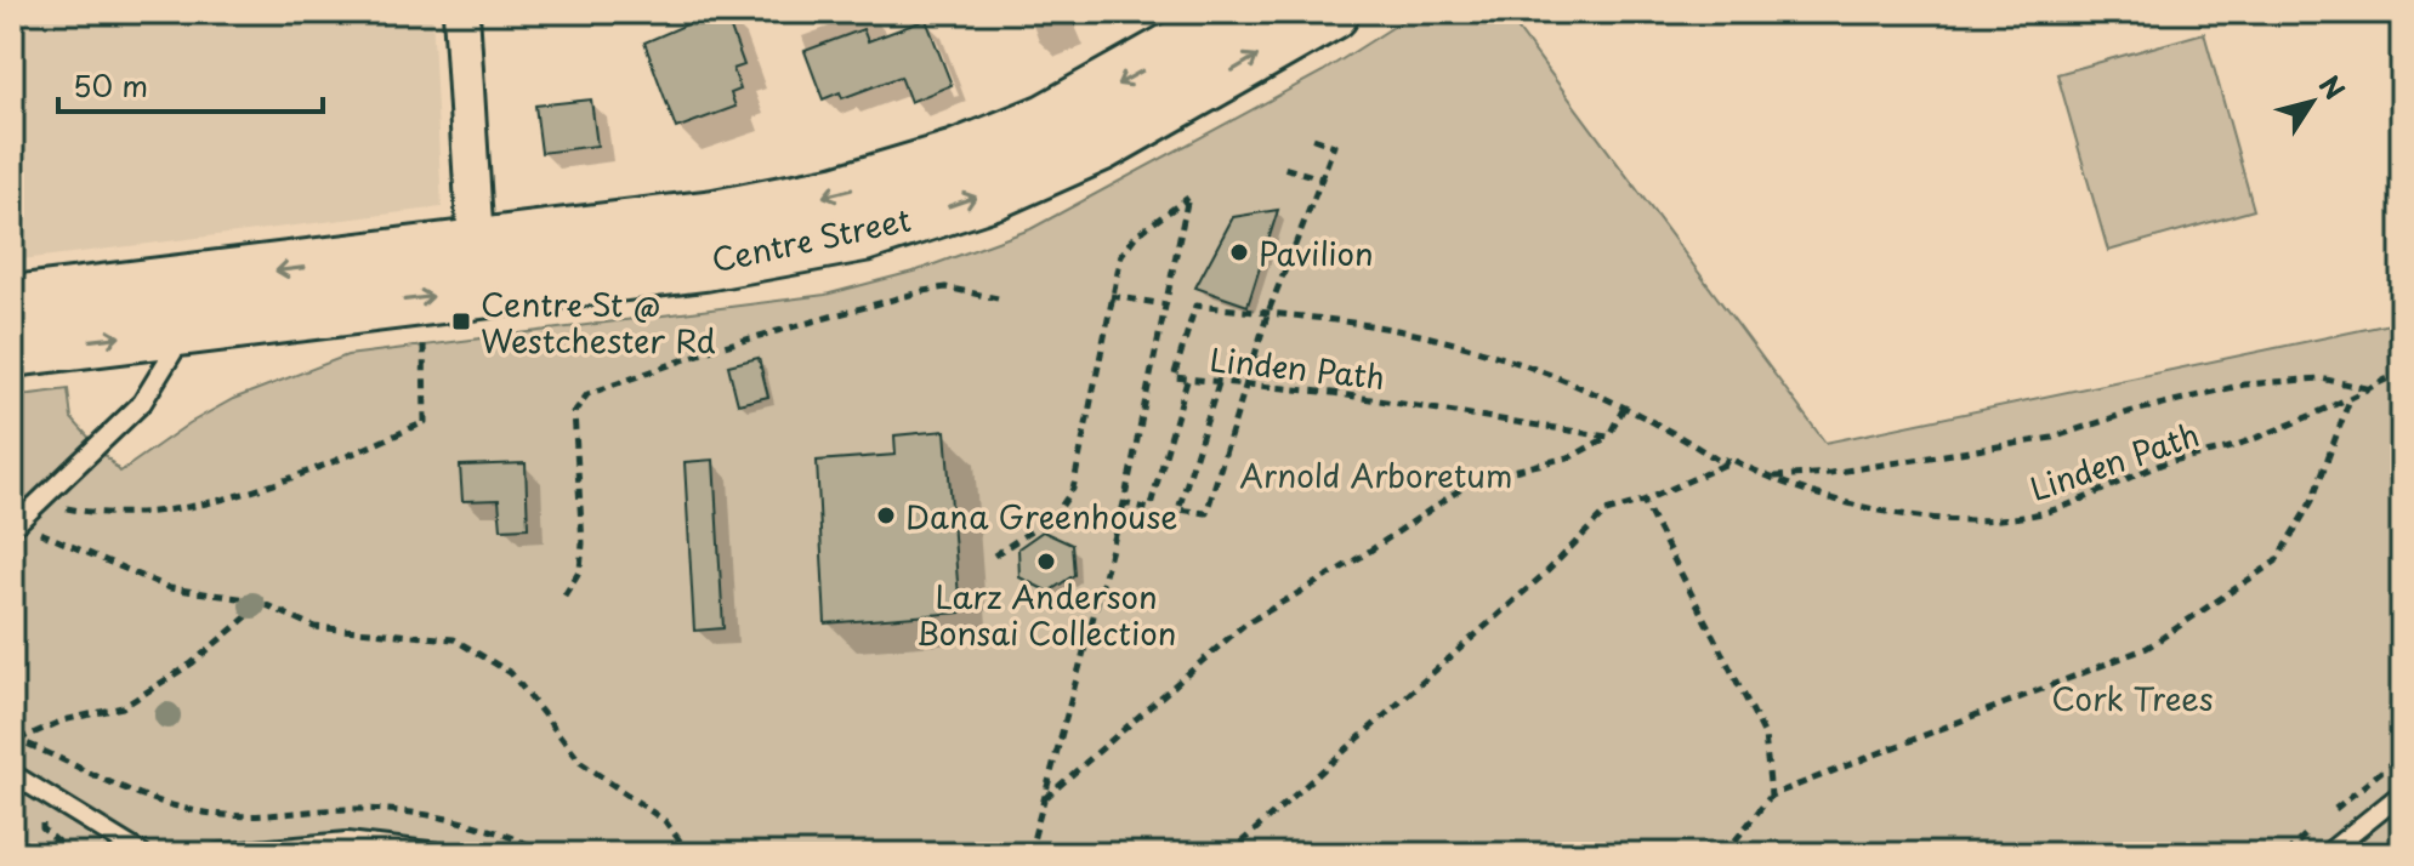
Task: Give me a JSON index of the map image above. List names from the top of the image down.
{
  "streets": {
    "highway": ["Centre Street"],
    "path": ["Linden Path"]
  },
  "parks": ["Arnold Arboretum", "Cork Trees"],
  "places": {
    "other": ["Pavilion", "Dana Greenhouse", "Larz Anderson Bonsai Collection"],
    "transit": ["Centre St @ Westchester Rd"]
  },
  "scale_bar": "50 m",
  "north": "top right"
}
